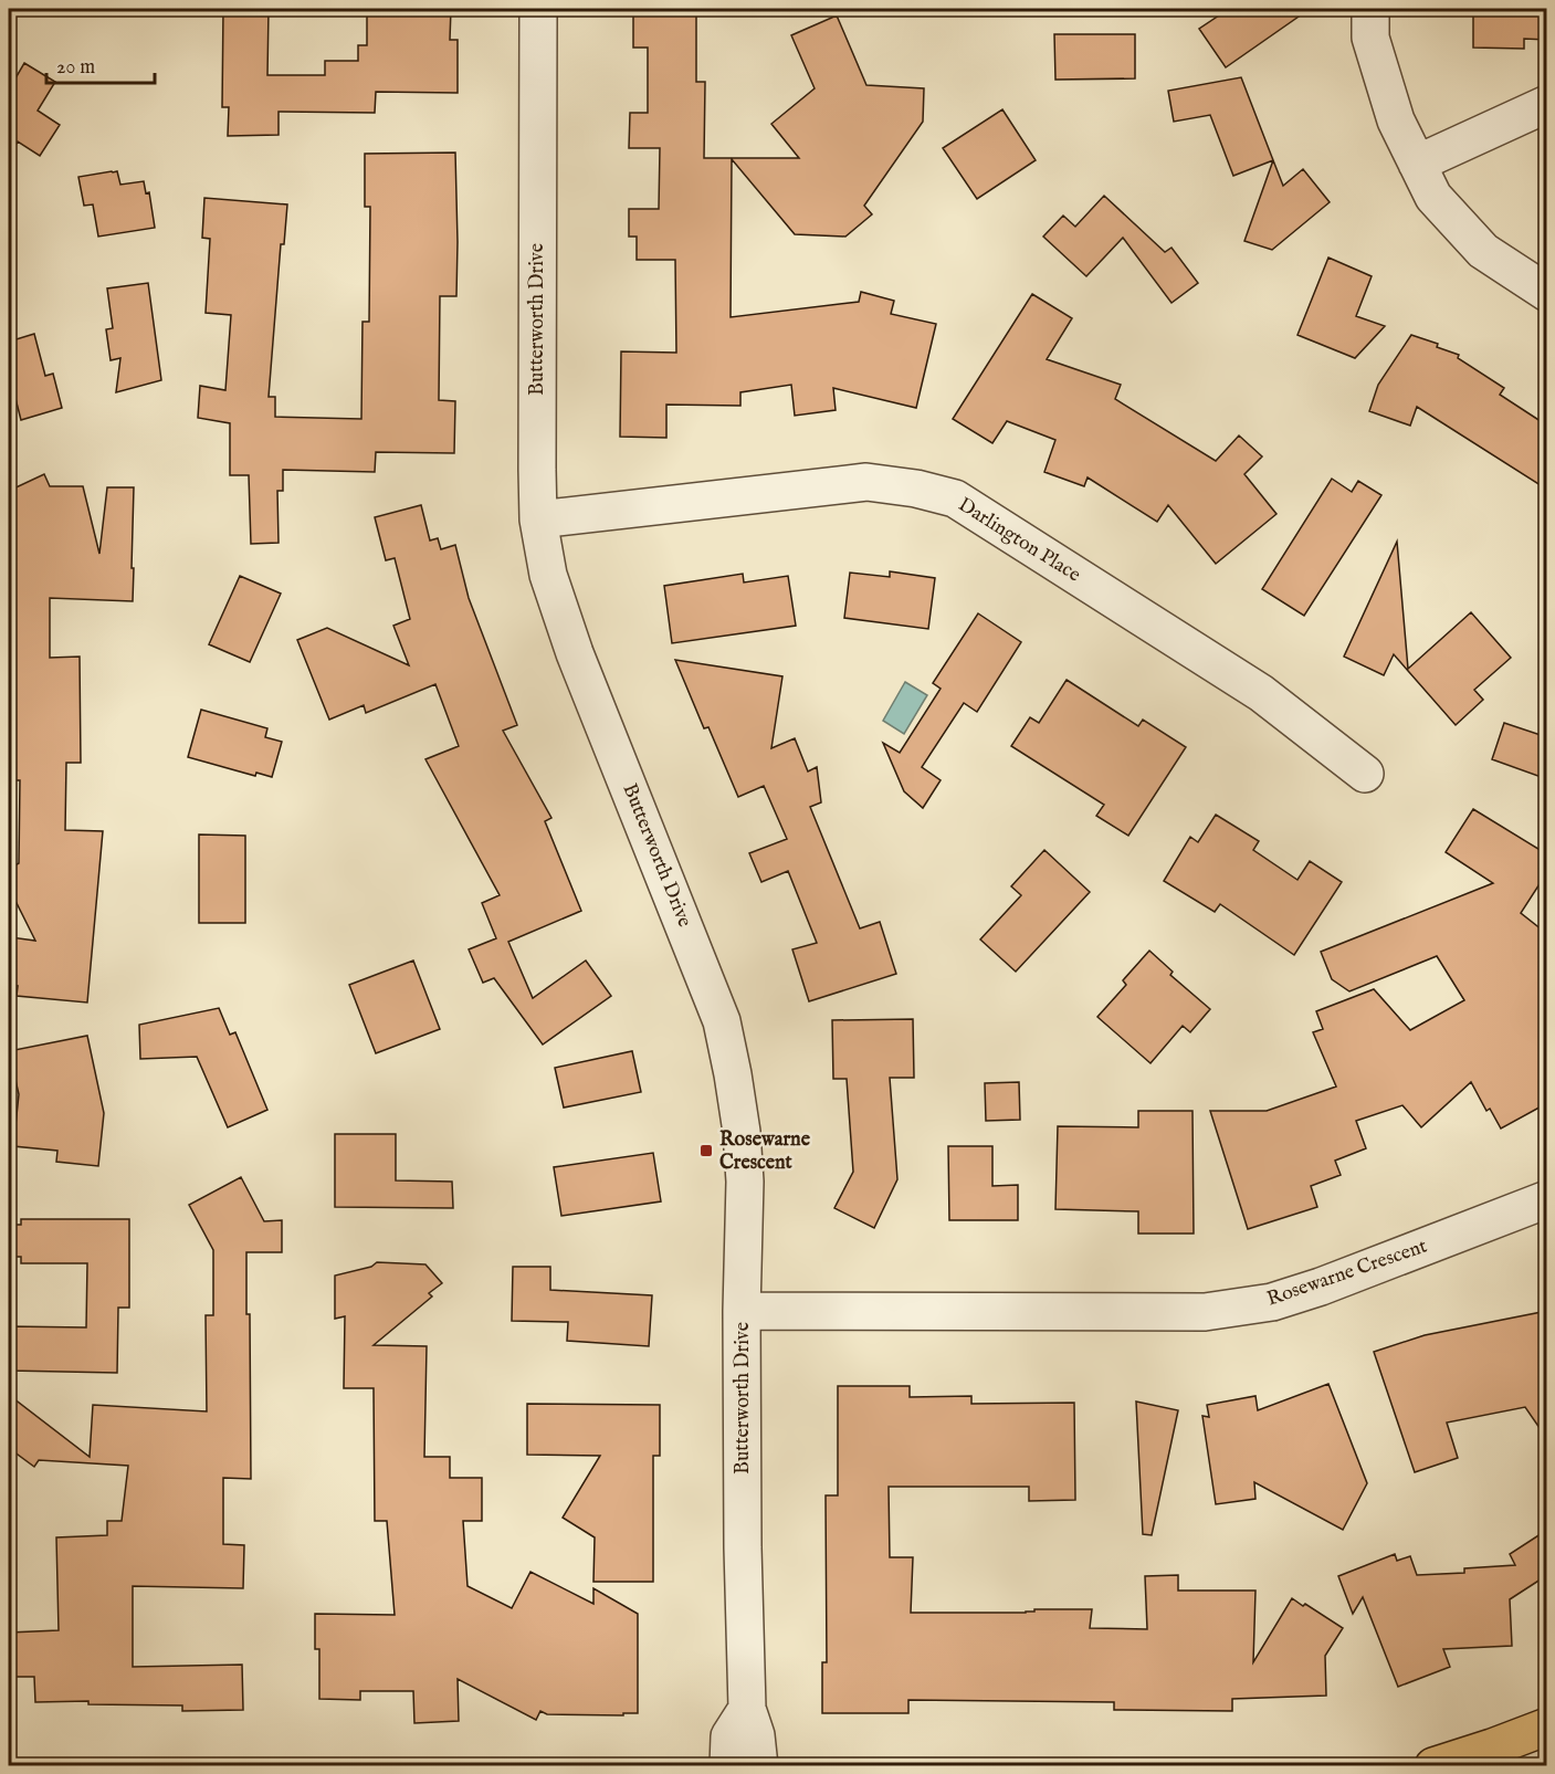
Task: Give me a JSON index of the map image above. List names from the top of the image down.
{
  "streets": {
    "street": ["Butterworth Drive", "Darlington Place", "Rosewarne Crescent"]
  },
  "crossings": [
    ["Butterworth Drive", "Darlington Place"],
    ["Butterworth Drive", "Rosewarne Crescent"]
  ],
  "places": {
    "transit": ["Rosewarne Crescent"]
  },
  "scale_bar": "20 m"
}
